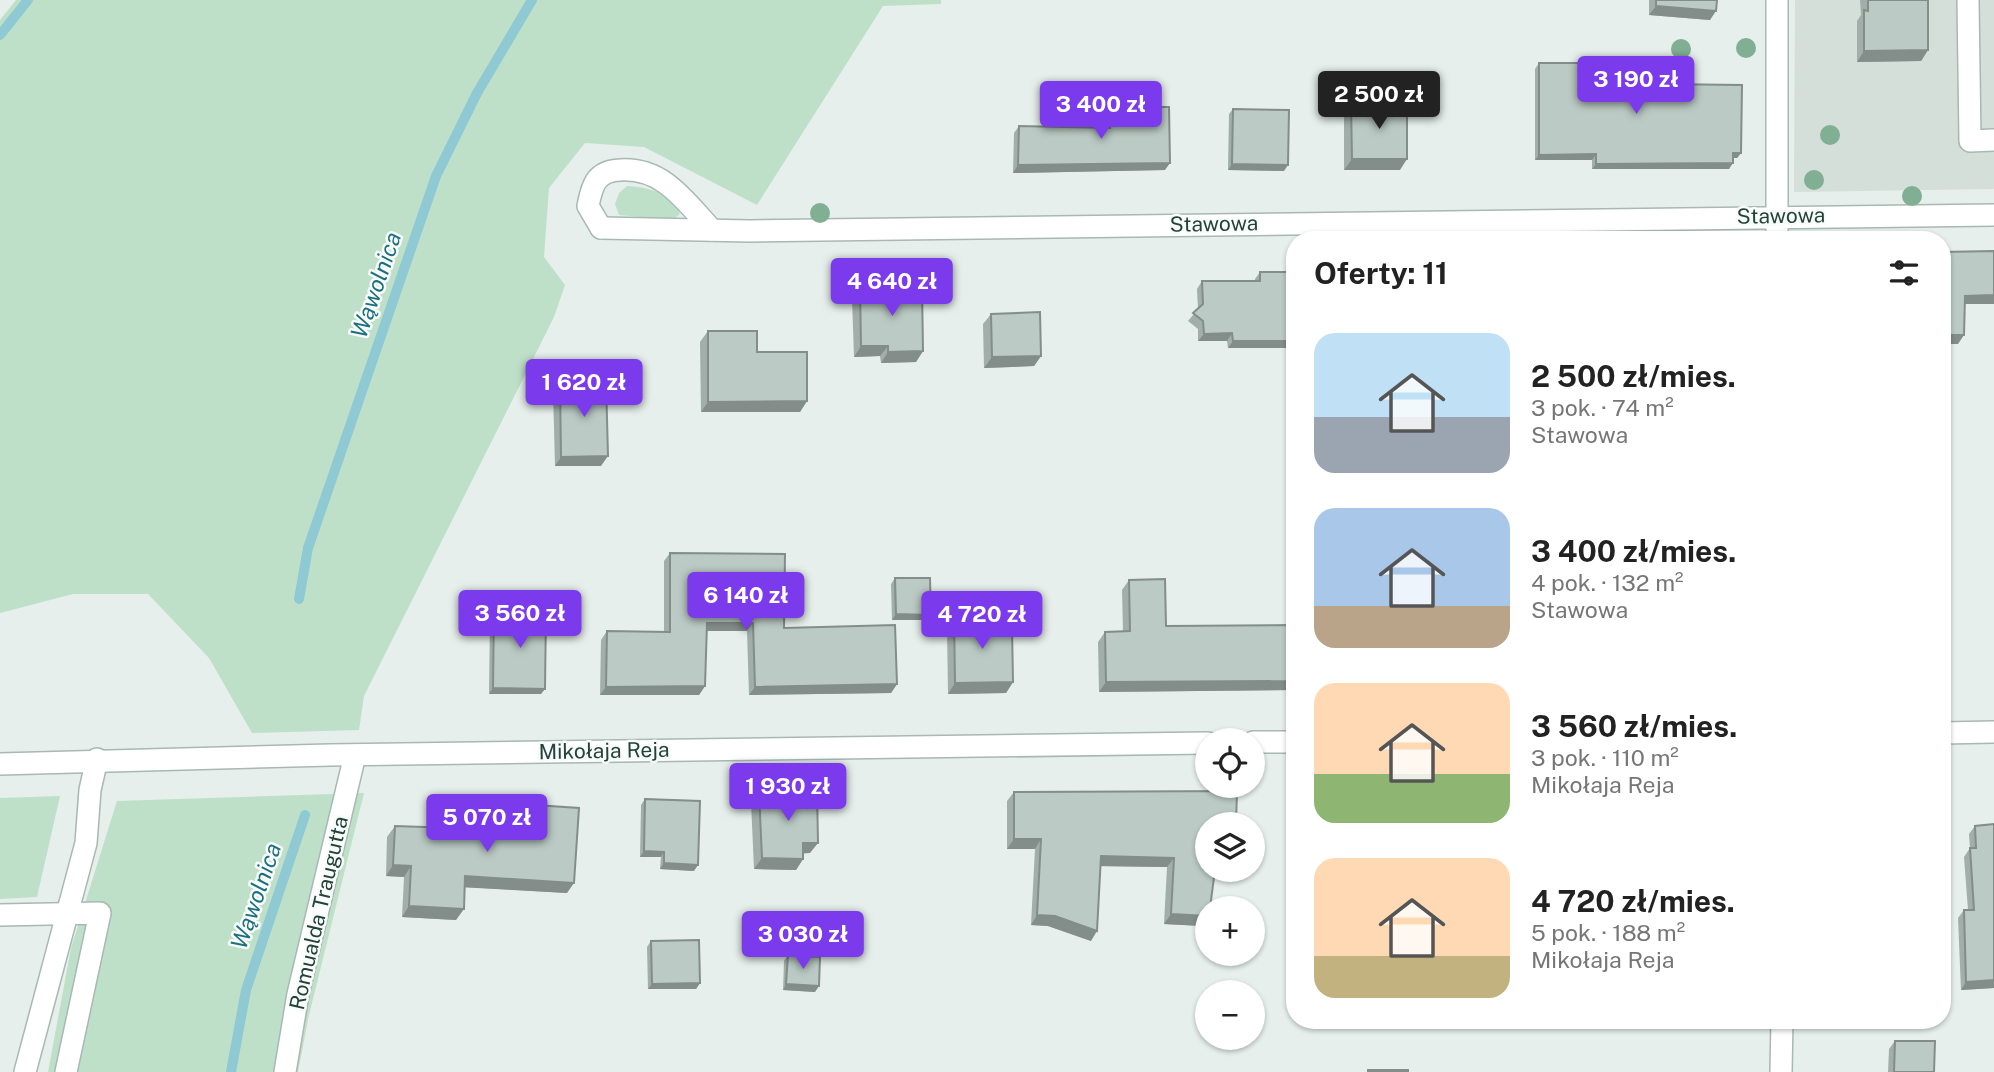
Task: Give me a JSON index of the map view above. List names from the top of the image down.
{
  "streets": {
    "street": ["Stawowa", "Mikołaja Reja", "Romualda Traugutta"]
  },
  "crossings": [
    ["Mikołaja Reja", "Romualda Traugutta"]
  ],
  "water": ["Wąwolnica"],
  "page": {
    "price": [
      "3 190 zł",
      "2 500 zł",
      "3 400 zł",
      "4 640 zł",
      "1 620 zł",
      "6 140 zł",
      "3 560 zł",
      "4 720 zł",
      "1 930 zł",
      "5 070 zł",
      "3 030 zł"
    ],
    "heading": "Oferty: 11",
    "list": [
      {
        "name": "2 500 zł/mies.",
        "note": "3 pok. · 74 m² · Stawowa"
      },
      {
        "name": "3 400 zł/mies.",
        "note": "4 pok. · 132 m² · Stawowa"
      },
      {
        "name": "3 560 zł/mies.",
        "note": "3 pok. · 110 m² · Mikołaja Reja"
      },
      {
        "name": "4 720 zł/mies.",
        "note": "5 pok. · 188 m² · Mikołaja Reja"
      }
    ],
    "map_buttons": ["+", "−"]
  }
}
